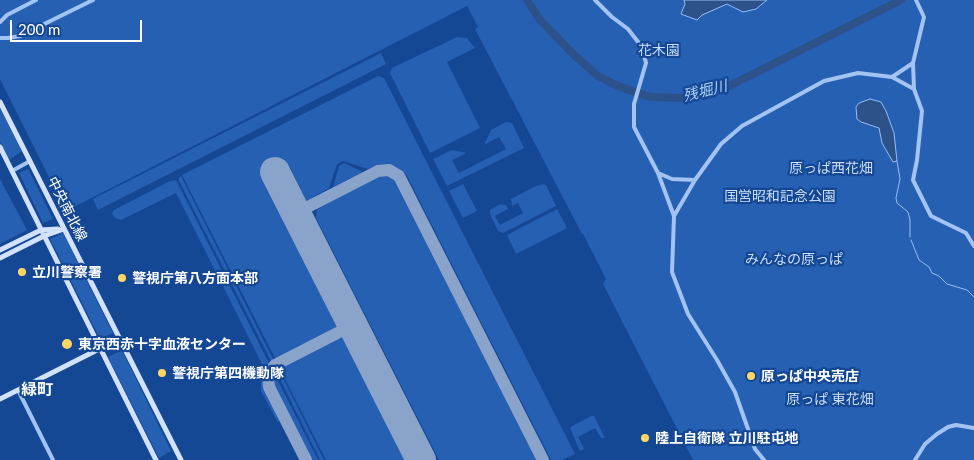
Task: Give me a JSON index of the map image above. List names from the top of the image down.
{
  "streets": {
    "main road": ["中央南北線"]
  },
  "districts": ["緑町"],
  "water": ["残堀川"],
  "parks": [
    "花木園",
    "原っぱ西花畑",
    "国営昭和記念公園",
    "みんなの原っぱ",
    "原っぱ 東花畑"
  ],
  "places": [
    "立川警察署",
    "警視庁第八方面本部",
    "東京西赤十字血液センター",
    "警視庁第四機動隊",
    "原っぱ中央売店",
    "陸上自衛隊 立川駐屯地"
  ],
  "scale_bar": "200 m"
}
